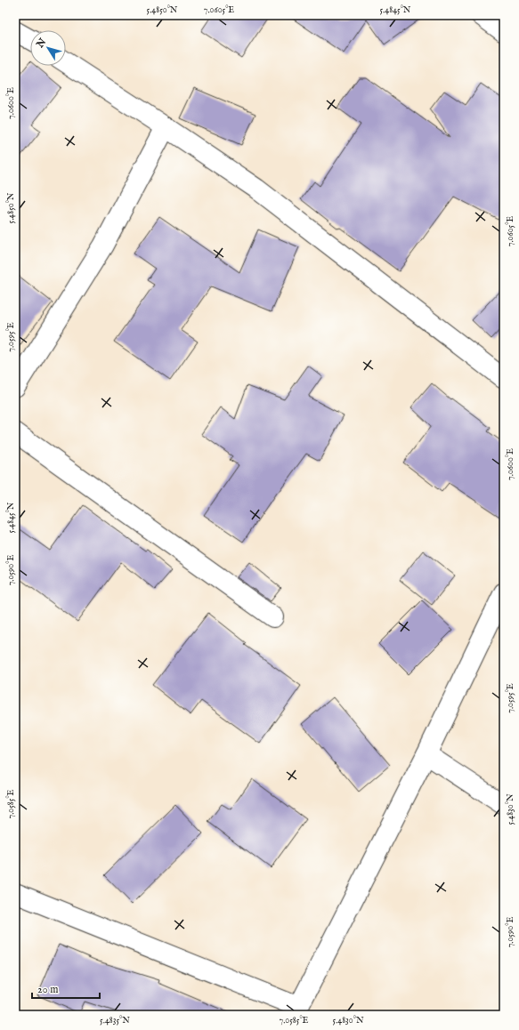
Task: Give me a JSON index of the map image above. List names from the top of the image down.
{
  "scale_bar": "20 m",
  "north": "top left",
  "coordinates": [
    "5.4850°N",
    "7.0605°E",
    "5.4845°N",
    "7.0600°E",
    "7.0595°E",
    "7.0590°E",
    "7.0585°E",
    "5.4830°N",
    "5.4835°N"
  ]
}
